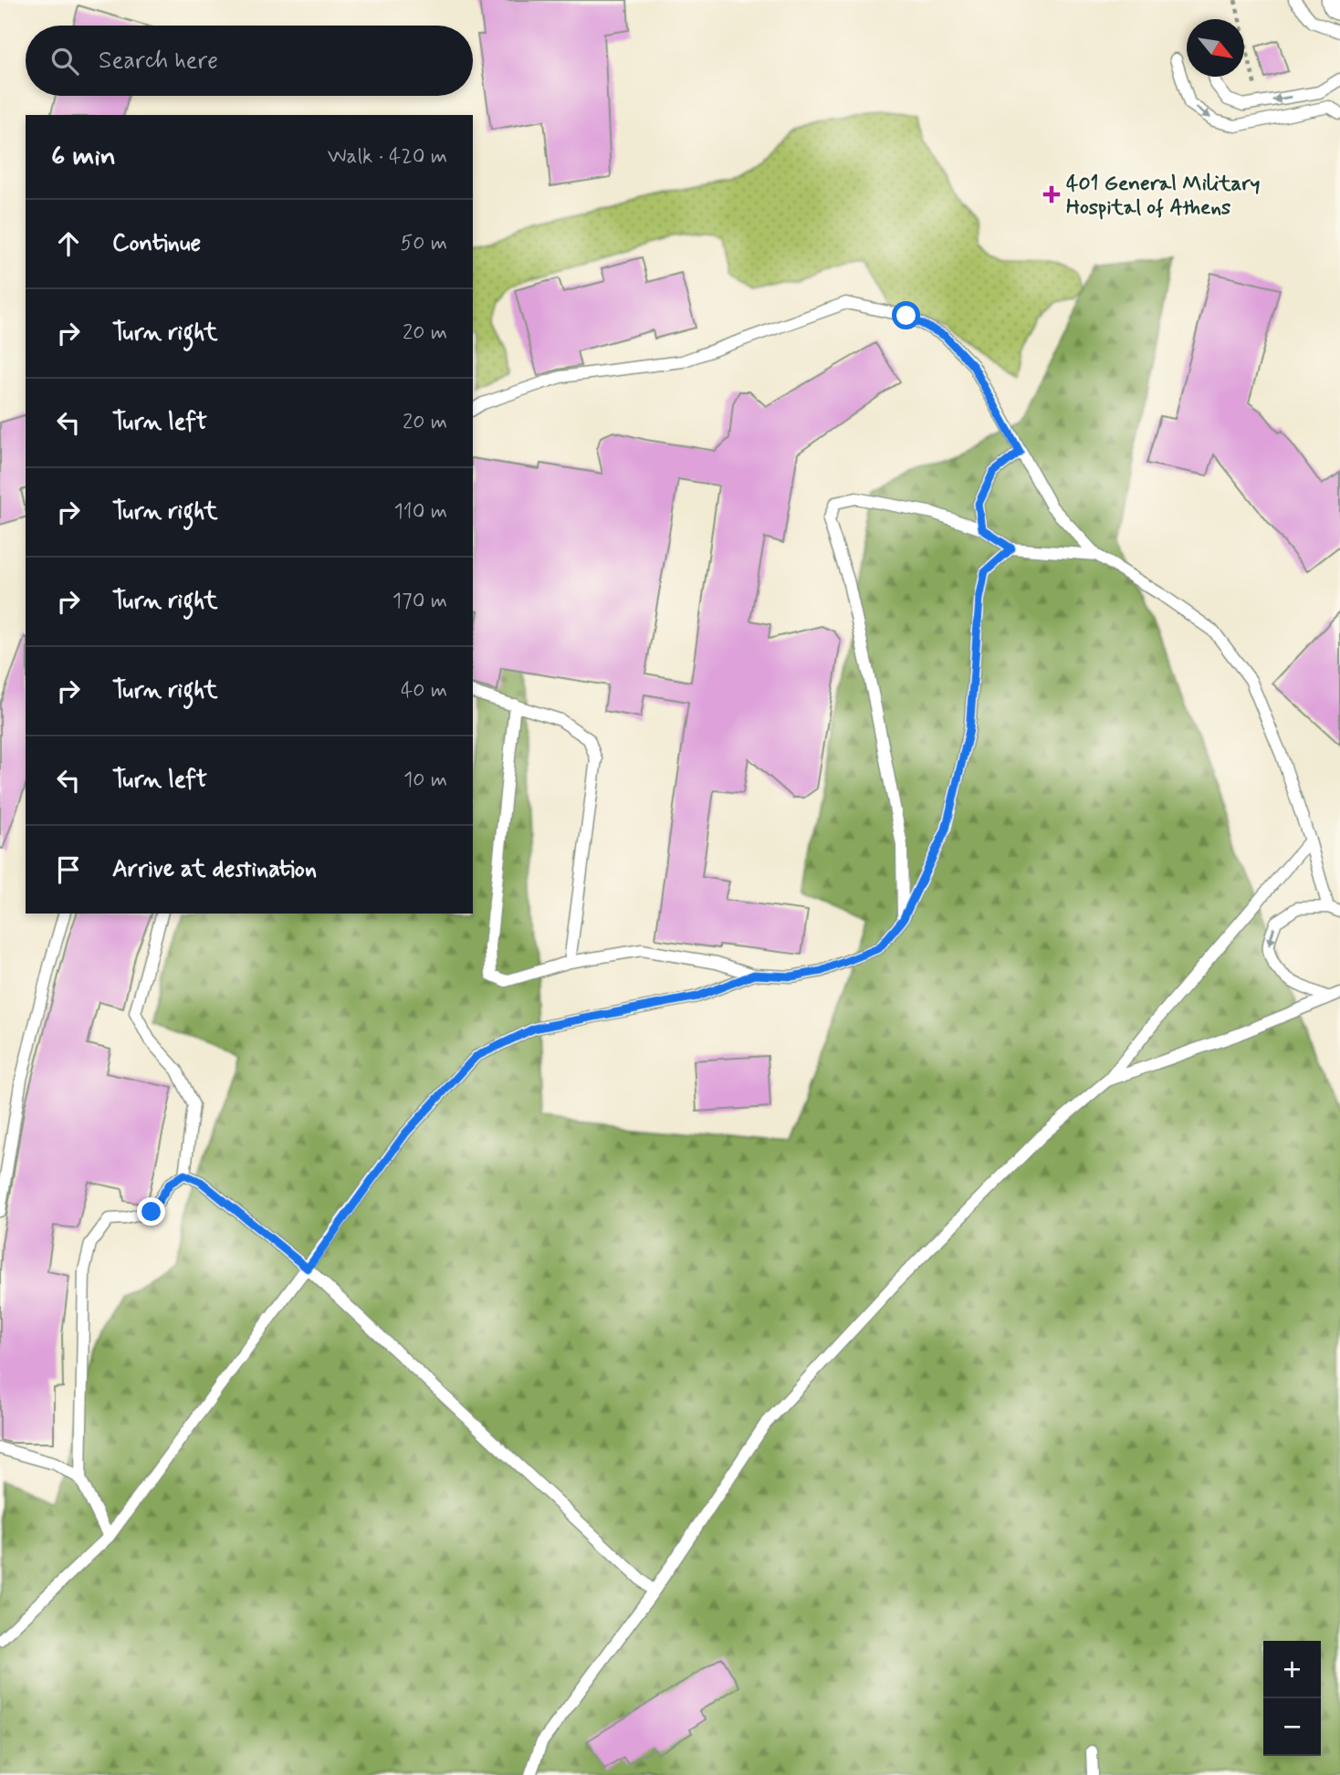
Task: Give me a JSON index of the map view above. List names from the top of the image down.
{
  "places": {
    "health": ["401 General Military Hospital of Athens"]
  },
  "north": "bottom right",
  "page": {
    "search": "Search here",
    "heading": ["6 min", "Walk · 420 m"],
    "list": [
      ["Continue", "50 m"],
      ["Turn right", "20 m"],
      ["Turn left", "20 m"],
      ["Turn right", "110 m"],
      ["Turn right", "170 m"],
      ["Turn right", "40 m"],
      ["Turn left", "10 m"],
      "Arrive at destination"
    ],
    "map_buttons": ["+", "−"]
  }
}
